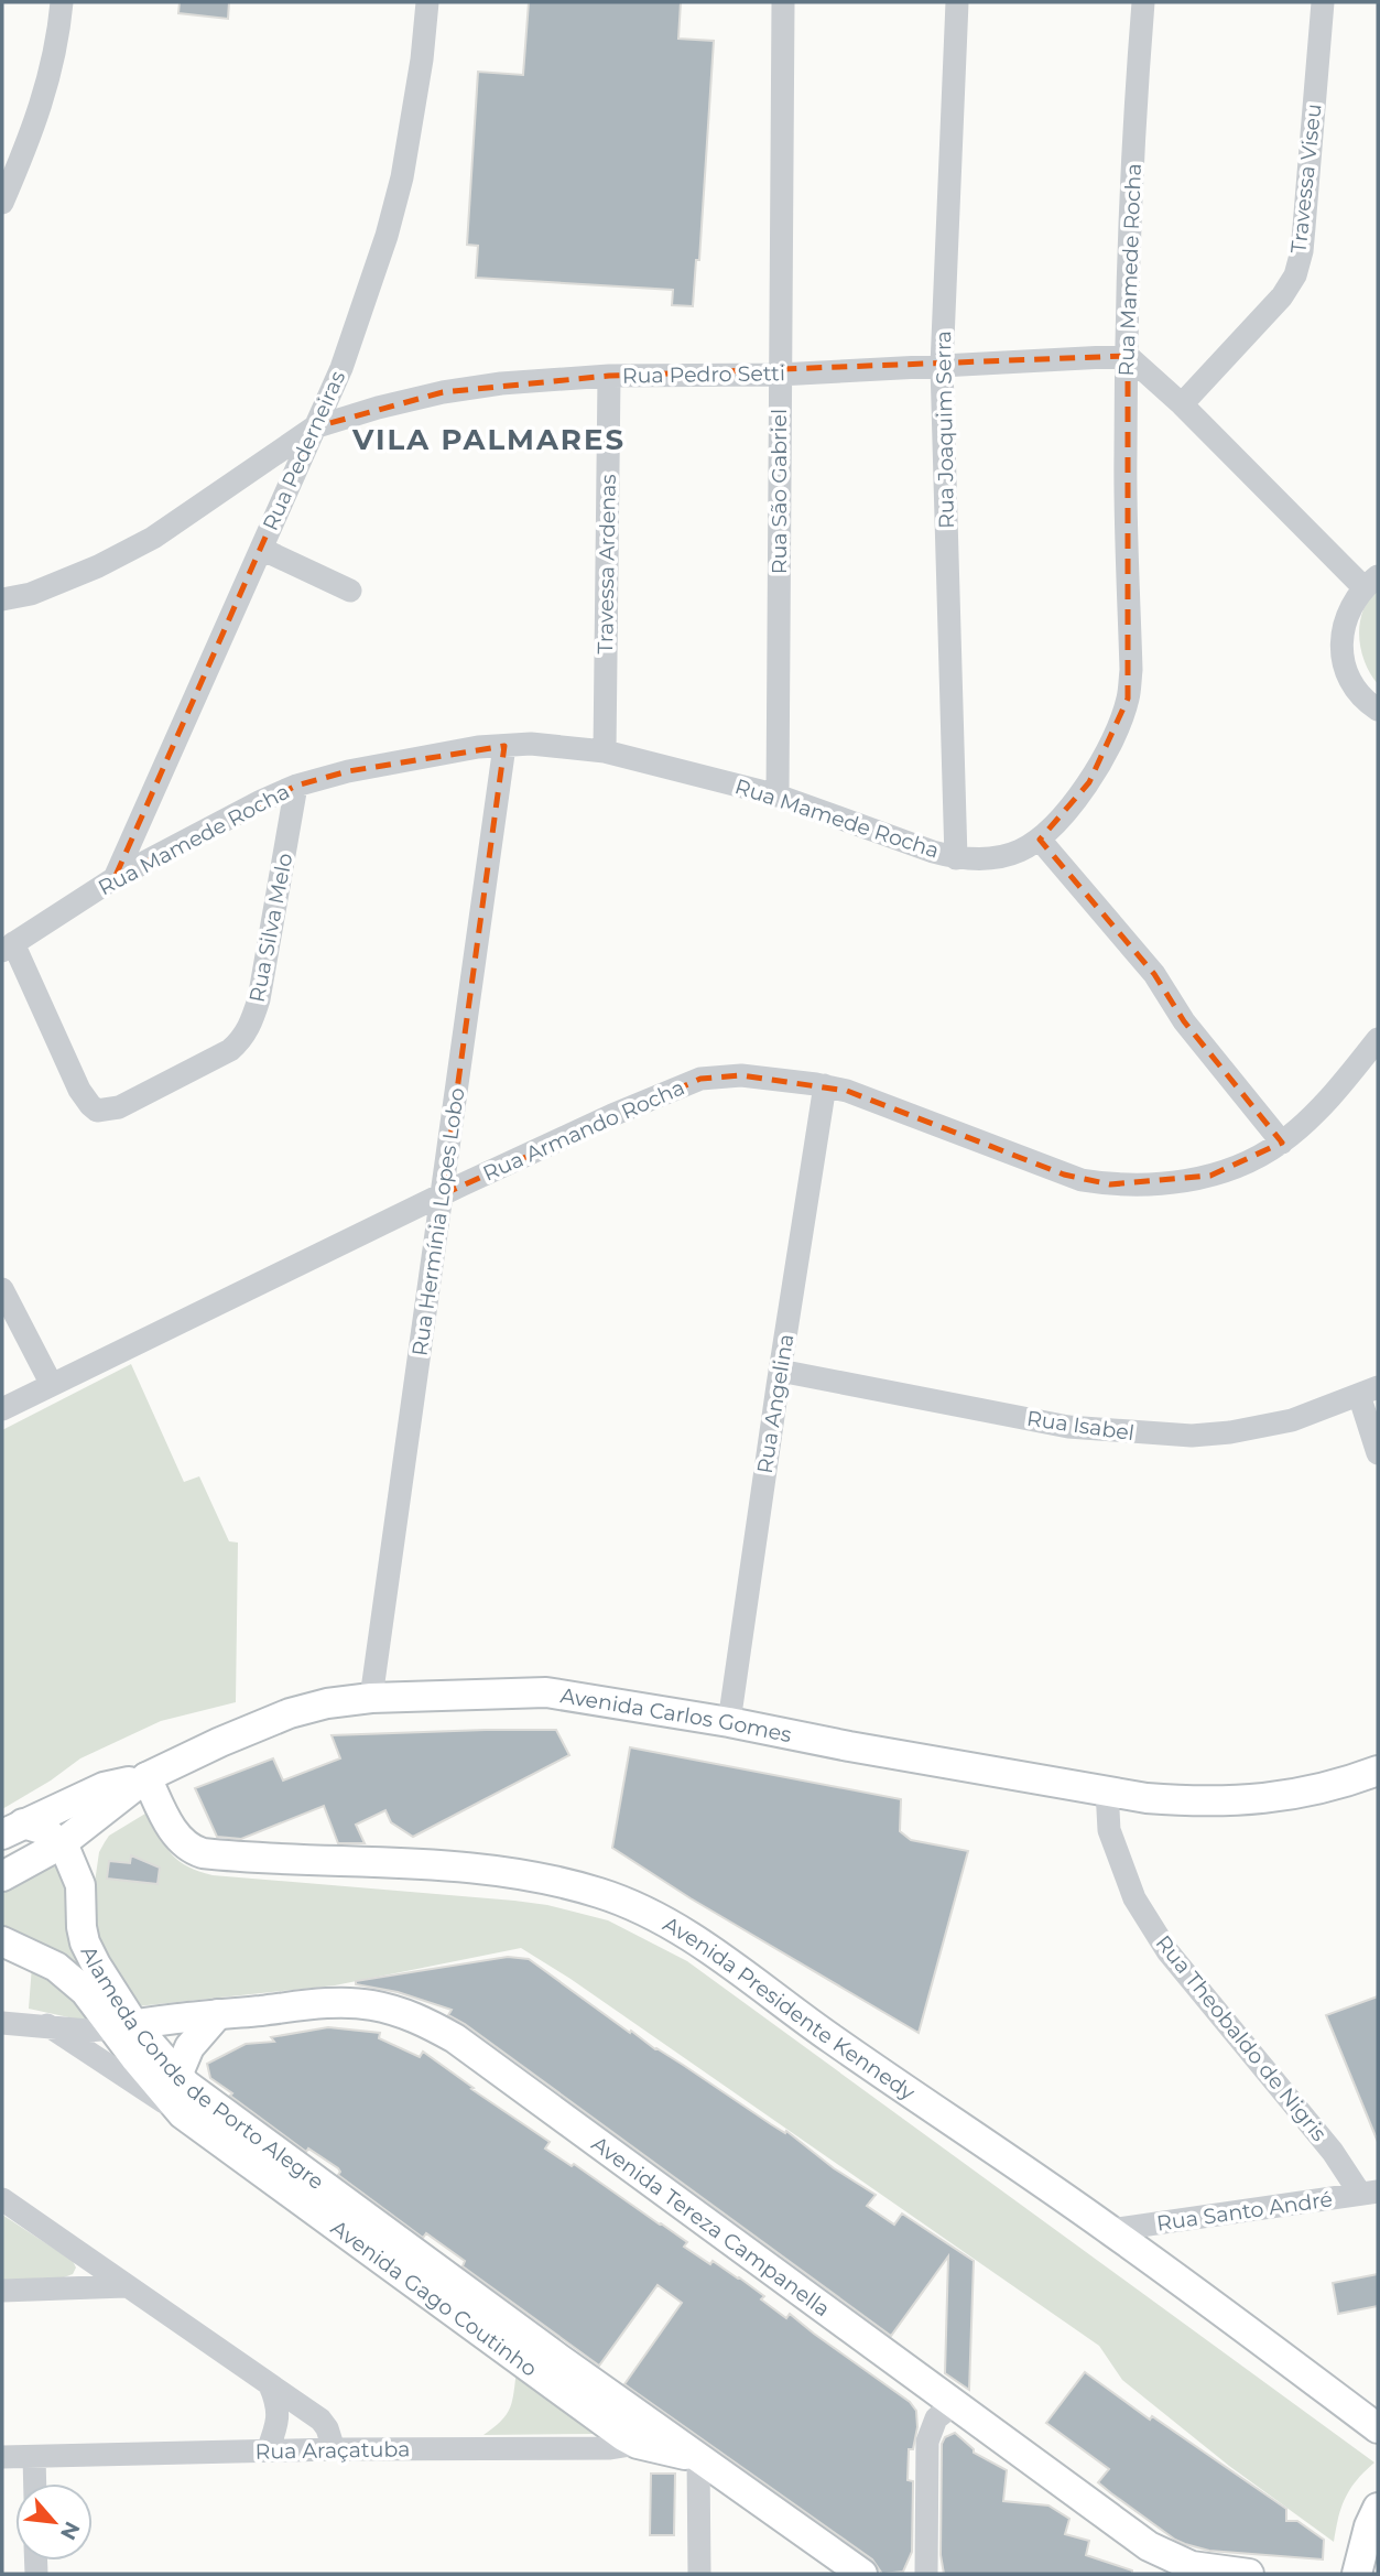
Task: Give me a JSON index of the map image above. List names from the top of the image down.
{
  "streets": {
    "main road": [
      "Avenida Carlos Gomes",
      "Avenida Presidente Kennedy",
      "Alameda Conde de Porto Alegre",
      "Avenida Tereza Campanella",
      "Avenida Gago Coutinho"
    ],
    "street": [
      "Travessa Viseu",
      "Rua Mamede Rocha",
      "Rua Pedro Setti",
      "Rua Joaquim Serra",
      "Rua Pederneiras",
      "Rua São Gabriel",
      "Travessa Ardenas",
      "Rua Silva Melo",
      "Rua Armando Rocha",
      "Rua Hermínia Lopes Lobo",
      "Rua Angelina",
      "Rua Isabel",
      "Rua Theobaldo de Nigris",
      "Rua Santo André",
      "Rua Araçatuba"
    ]
  },
  "crossings": [
    ["Rua Mamede Rocha", "Rua Pedro Setti"],
    ["Rua Mamede Rocha", "Rua Joaquim Serra"],
    ["Rua Mamede Rocha", "Rua Pederneiras"],
    ["Rua Mamede Rocha", "Rua São Gabriel"],
    ["Rua Mamede Rocha", "Travessa Ardenas"],
    ["Rua Mamede Rocha", "Rua Silva Melo"],
    ["Rua Mamede Rocha", "Rua Hermínia Lopes Lobo"],
    ["Rua Pedro Setti", "Rua Joaquim Serra"],
    ["Rua Pedro Setti", "Rua Pederneiras"],
    ["Rua Pedro Setti", "Rua São Gabriel"],
    ["Rua Pedro Setti", "Travessa Ardenas"],
    ["Rua Armando Rocha", "Rua Hermínia Lopes Lobo"],
    ["Rua Armando Rocha", "Rua Angelina"],
    ["Rua Hermínia Lopes Lobo", "Avenida Carlos Gomes"],
    ["Rua Angelina", "Rua Isabel"],
    ["Rua Angelina", "Avenida Carlos Gomes"],
    ["Avenida Carlos Gomes", "Avenida Presidente Kennedy"],
    ["Avenida Carlos Gomes", "Rua Theobaldo de Nigris"],
    ["Avenida Carlos Gomes", "Alameda Conde de Porto Alegre"],
    ["Avenida Presidente Kennedy", "Rua Santo André"],
    ["Rua Theobaldo de Nigris", "Rua Santo André"],
    ["Alameda Conde de Porto Alegre", "Avenida Tereza Campanella"],
    ["Alameda Conde de Porto Alegre", "Avenida Gago Coutinho"],
    ["Alameda Conde de Porto Alegre", "Rua Araçatuba"],
    ["Avenida Tereza Campanella", "Avenida Gago Coutinho"],
    ["Avenida Gago Coutinho", "Rua Araçatuba"]
  ],
  "districts": ["VILA PALMARES"],
  "north": "bottom right"
}
